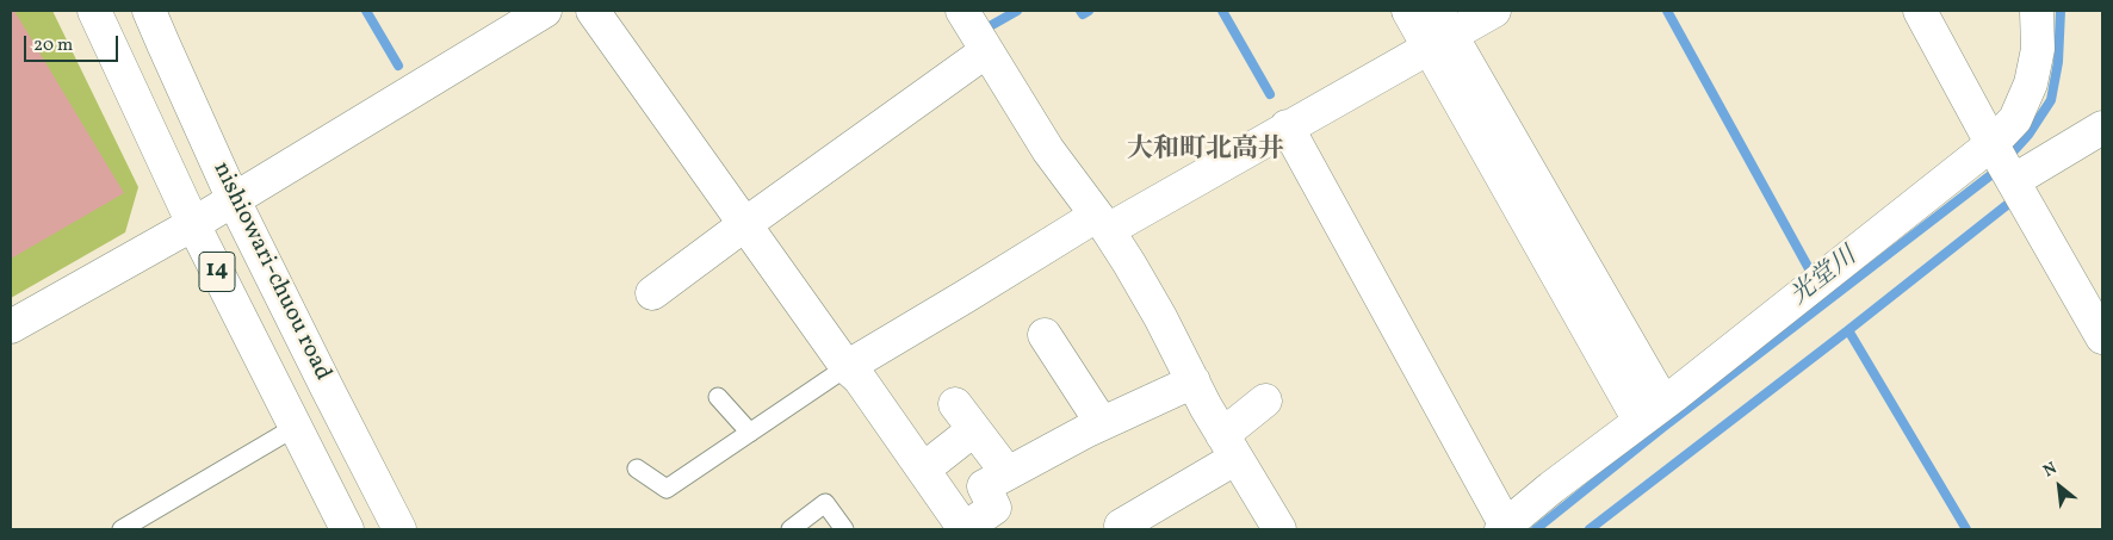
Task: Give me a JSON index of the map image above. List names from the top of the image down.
{
  "streets": {
    "street": ["14", "nishiowari-chuou road"]
  },
  "districts": ["大和町北高井"],
  "water": ["光堂川"],
  "scale_bar": "20 m",
  "north": "top left"
}
